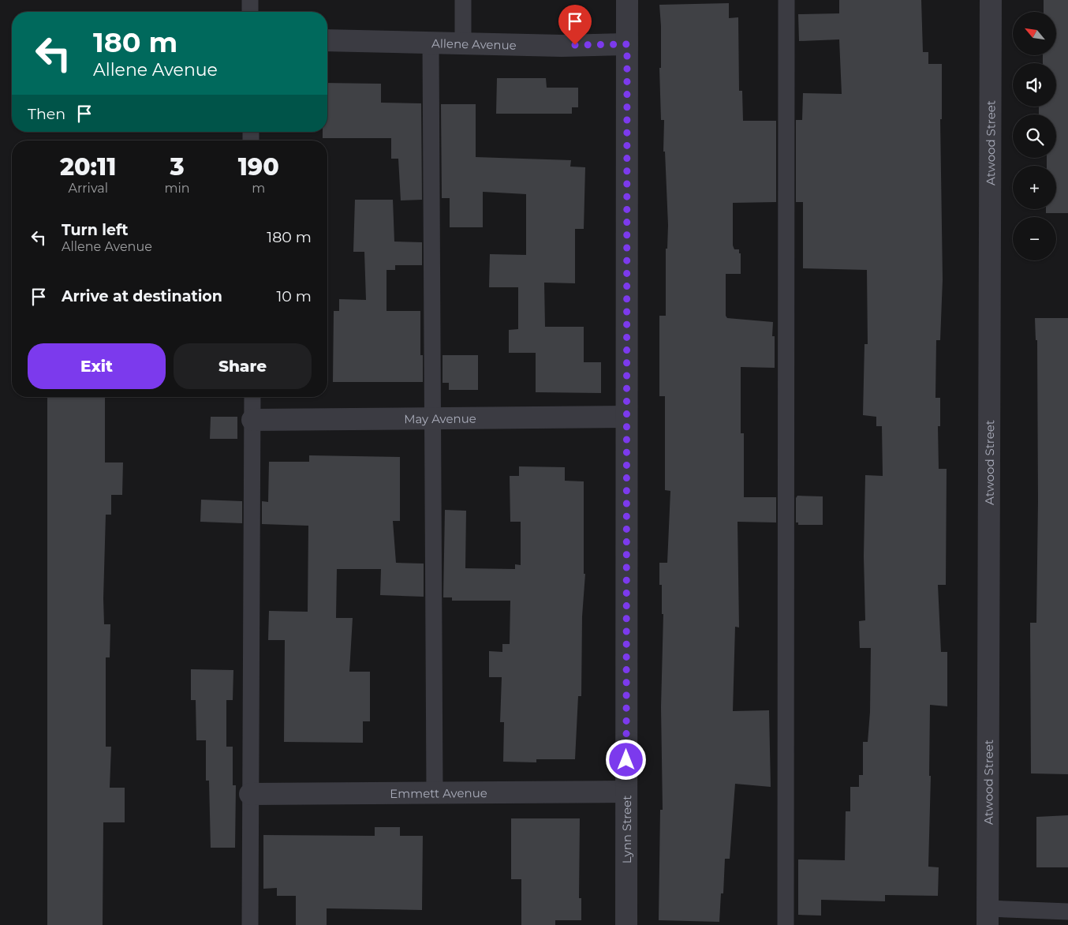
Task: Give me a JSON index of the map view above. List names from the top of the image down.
{
  "streets": {
    "street": [
      "Allene Avenue",
      "Atwood Street",
      "May Avenue",
      "Emmett Avenue",
      "Lynn Street"
    ]
  },
  "crossings": [
    ["Allene Avenue", "Lynn Street"],
    ["May Avenue", "Lynn Street"],
    ["Emmett Avenue", "Lynn Street"]
  ],
  "north": "top left",
  "page": {
    "map_buttons": ["+", "−"],
    "turn": ["180 m", "Allene Avenue"],
    "then": "Then",
    "eta": [
      "20:11",
      "Arrival",
      "3",
      "min",
      "190",
      "m"
    ],
    "list": [
      {
        "name": "Turn left",
        "note": "Allene Avenue",
        "value": "180 m"
      },
      {
        "name": "Arrive at destination",
        "value": "10 m"
      }
    ],
    "buttons": ["Exit", "Share"]
  }
}
